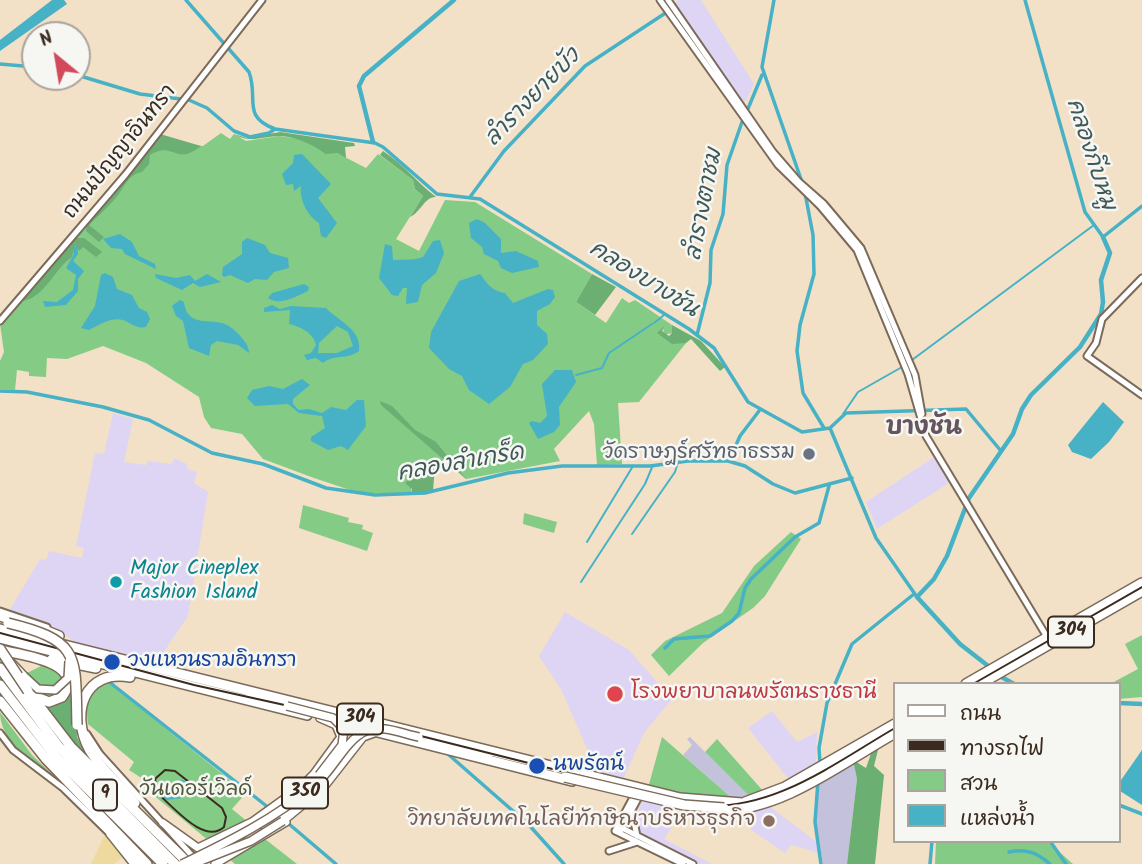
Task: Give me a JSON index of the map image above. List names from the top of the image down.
{
  "streets": {
    "highway": ["304", "9"],
    "main road": ["350"],
    "street": ["ถนนปัญญาอินทรา"]
  },
  "crossings": [
    ["304", "350"]
  ],
  "districts": ["บางชัน"],
  "water": [
    "ลำรางยายบัว",
    "คลองกีบหมู",
    "ลำรางตาชม",
    "คลองบางชัน",
    "คลองลำเกร็ด"
  ],
  "parks": ["วันเดอร์เวิลด์"],
  "places": [
    "วัดราษฎร์ศรัทธาธรรม",
    "Major Cineplex Fashion Island",
    "วงแหวนรามอินทรา",
    "โรงพยาบาลนพรัตนราชธานี",
    "นพรัตน์",
    "วิทยาลัยเทคโนโลยีทักษิณาบริหารธุรกิจ"
  ],
  "legend": [
    "ถนน",
    "ทางรถไฟ",
    "สวน",
    "แหล่งน้ำ"
  ],
  "north": "top left"
}
